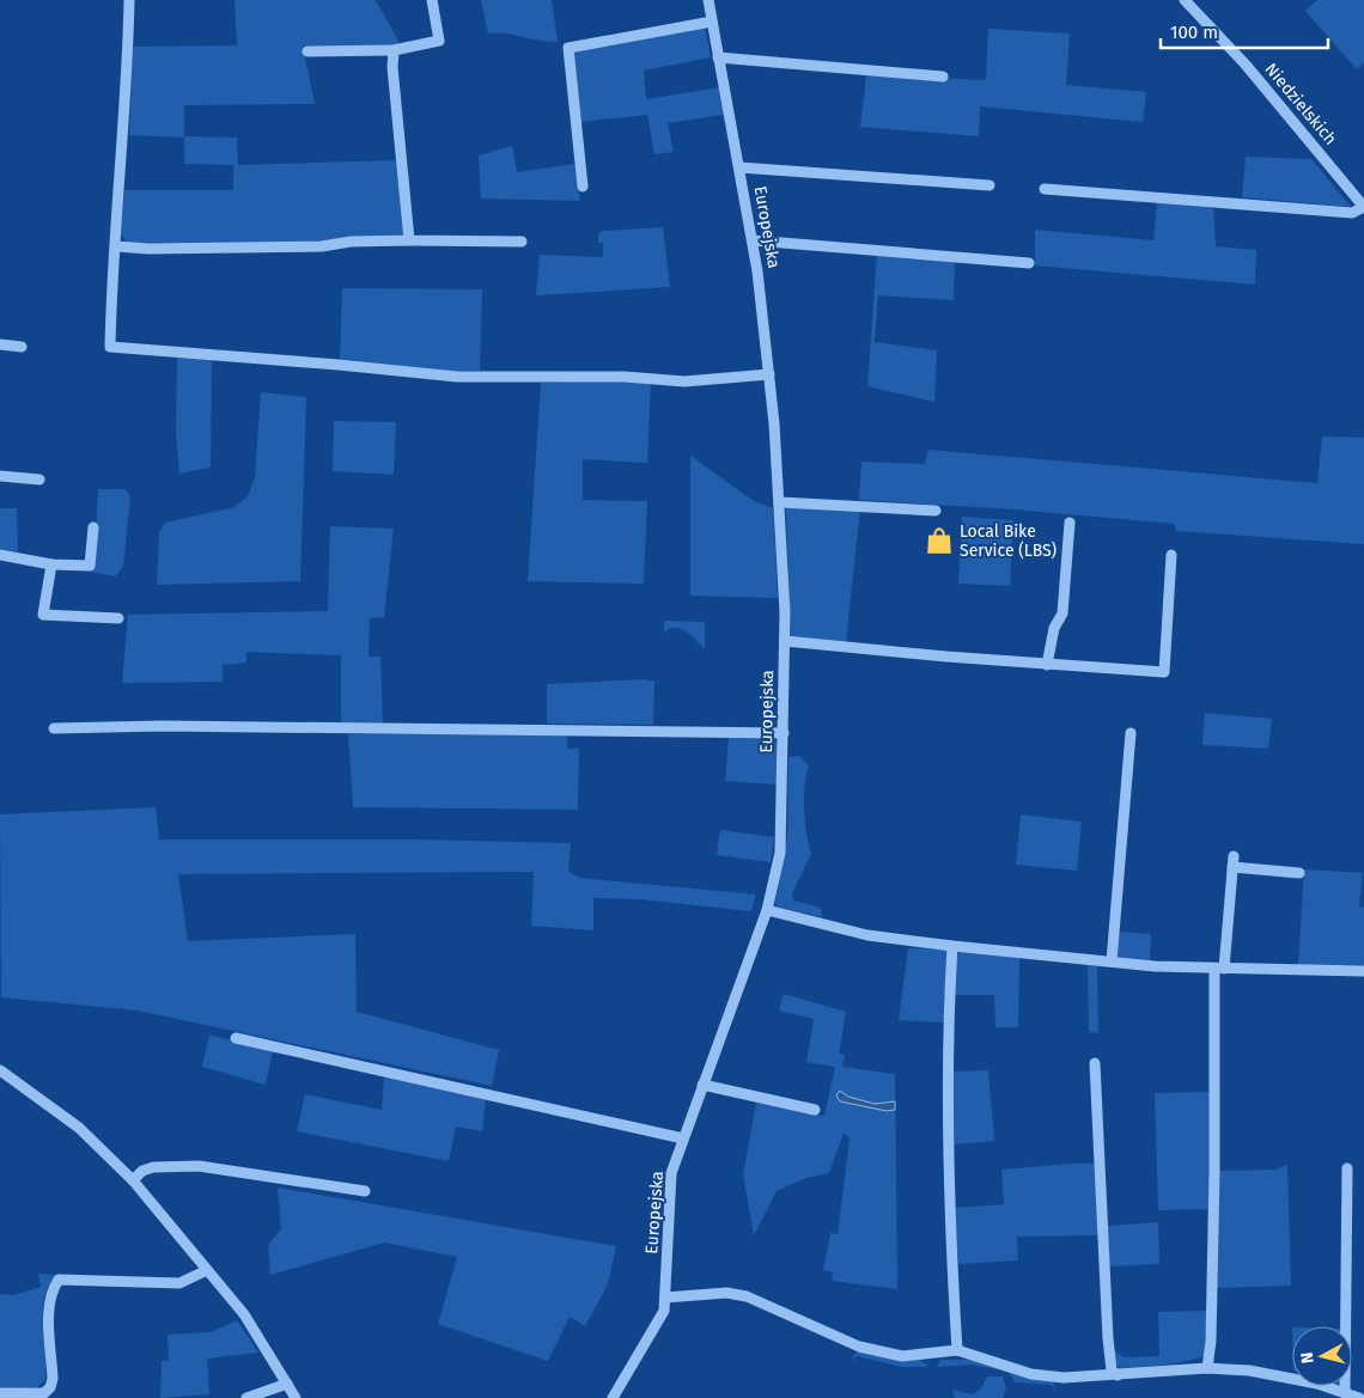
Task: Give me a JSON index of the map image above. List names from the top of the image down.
{
  "streets": {
    "street": ["Niedzielskich", "Europejska"]
  },
  "places": {
    "shop": ["Local Bike Service (LBS)"]
  },
  "scale_bar": "100 m",
  "north": "left"
}
